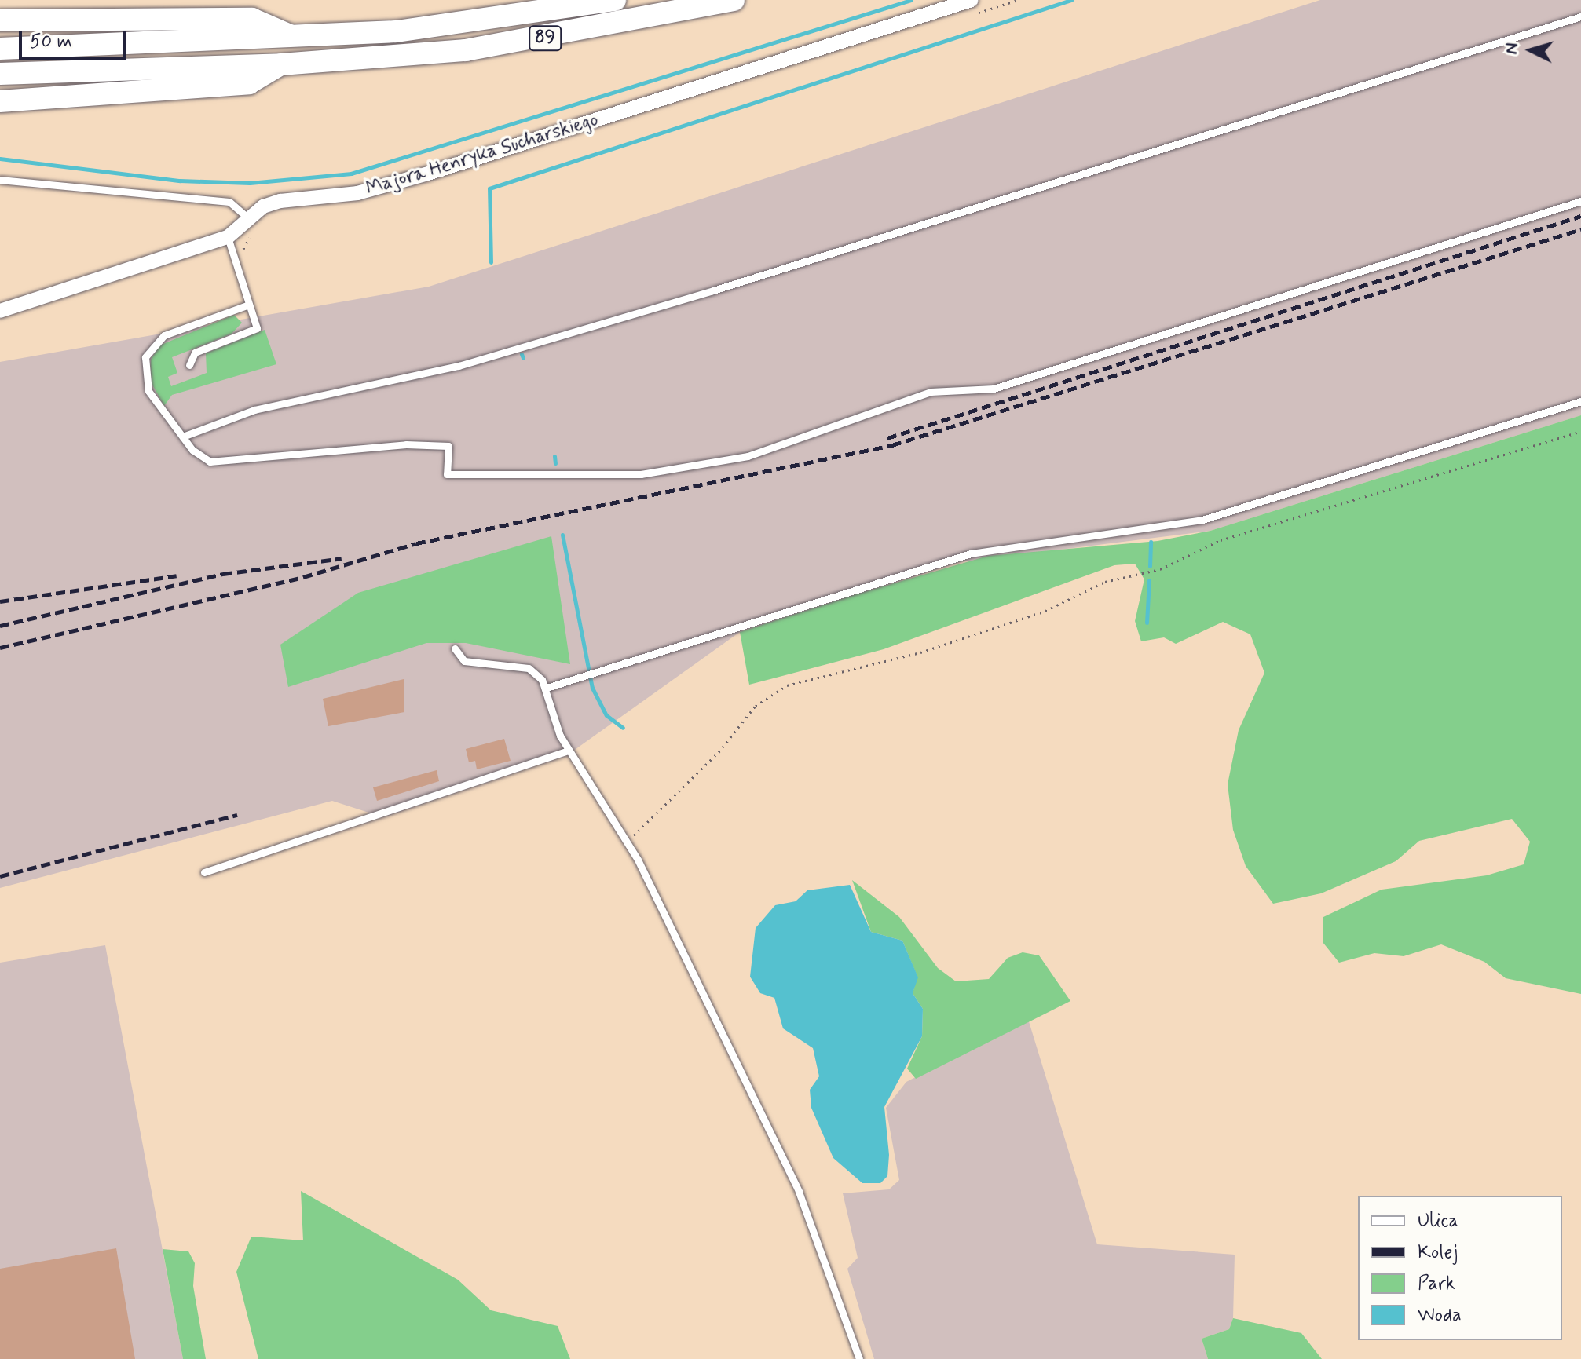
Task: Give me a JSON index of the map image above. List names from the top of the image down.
{
  "streets": {
    "highway": ["89"],
    "street": ["Majora Henryka Sucharskiego"]
  },
  "legend": [
    "Ulica",
    "Kolej",
    "Park",
    "Woda"
  ],
  "scale_bar": "50 m",
  "north": "left"
}
